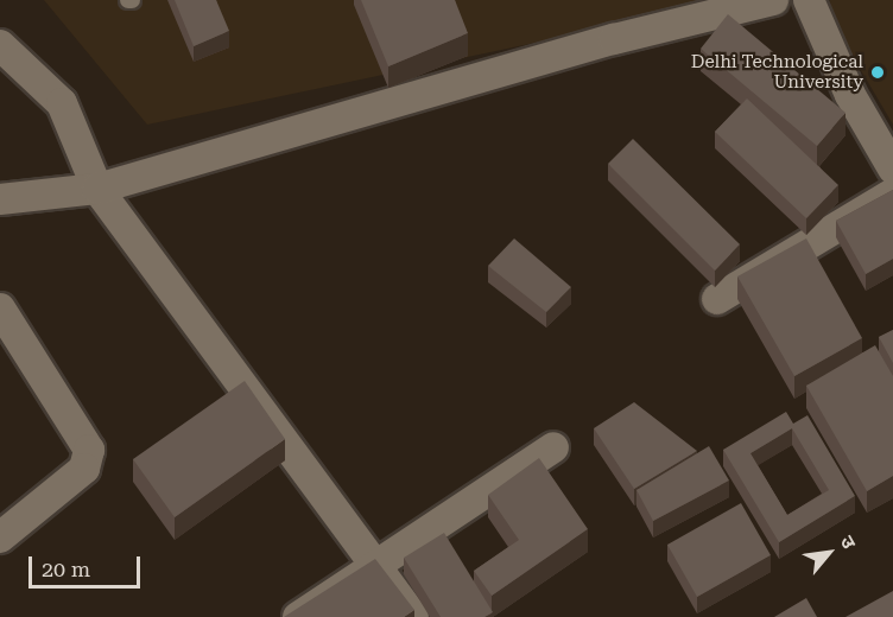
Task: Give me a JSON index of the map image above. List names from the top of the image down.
{
  "places": ["Delhi Technological University"],
  "scale_bar": "20 m",
  "north": "top right"
}
